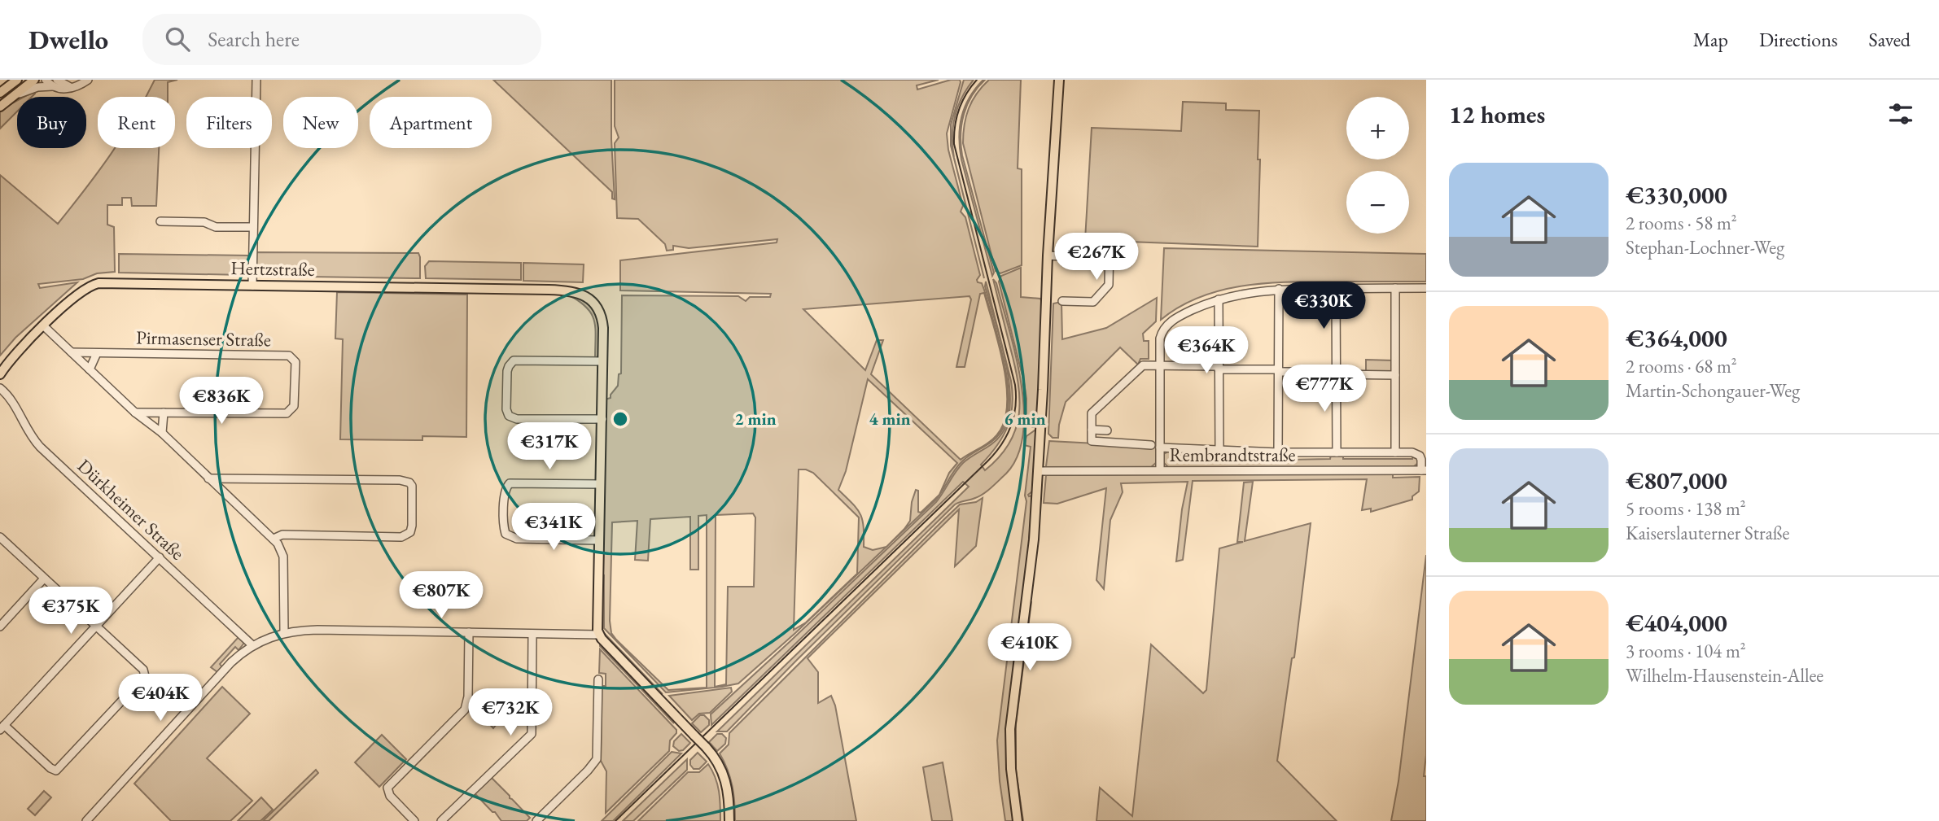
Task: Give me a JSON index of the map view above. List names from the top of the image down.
{
  "streets": {
    "main road": ["Hertzstraße"],
    "street": ["Pirmasenser Straße", "Rembrandtstraße", "Dürkheimer Straße"]
  },
  "page": {
    "header": "Dwello",
    "search": "Search here",
    "nav": ["Map", "Directions", "Saved"],
    "heading": "12 homes",
    "map_buttons": ["+", "−"],
    "chip": [
      "Buy",
      "Rent",
      "Filters",
      "New",
      "Apartment"
    ],
    "list": [
      {
        "name": "€330,000",
        "note": "2 rooms · 58 m² · Stephan-Lochner-Weg"
      },
      {
        "name": "€364,000",
        "note": "2 rooms · 68 m² · Martin-Schongauer-Weg"
      },
      {
        "name": "€807,000",
        "note": "5 rooms · 138 m² · Kaiserslauterner Straße"
      },
      {
        "name": "€404,000",
        "note": "3 rooms · 104 m² · Wilhelm-Hausenstein-Allee"
      }
    ],
    "price": [
      "€267K",
      "€330K",
      "€364K",
      "€777K",
      "€836K",
      "€317K",
      "€341K",
      "€807K",
      "€375K",
      "€410K",
      "€404K",
      "€732K"
    ]
  },
  "rings": ["2 min", "4 min", "6 min"]
}
